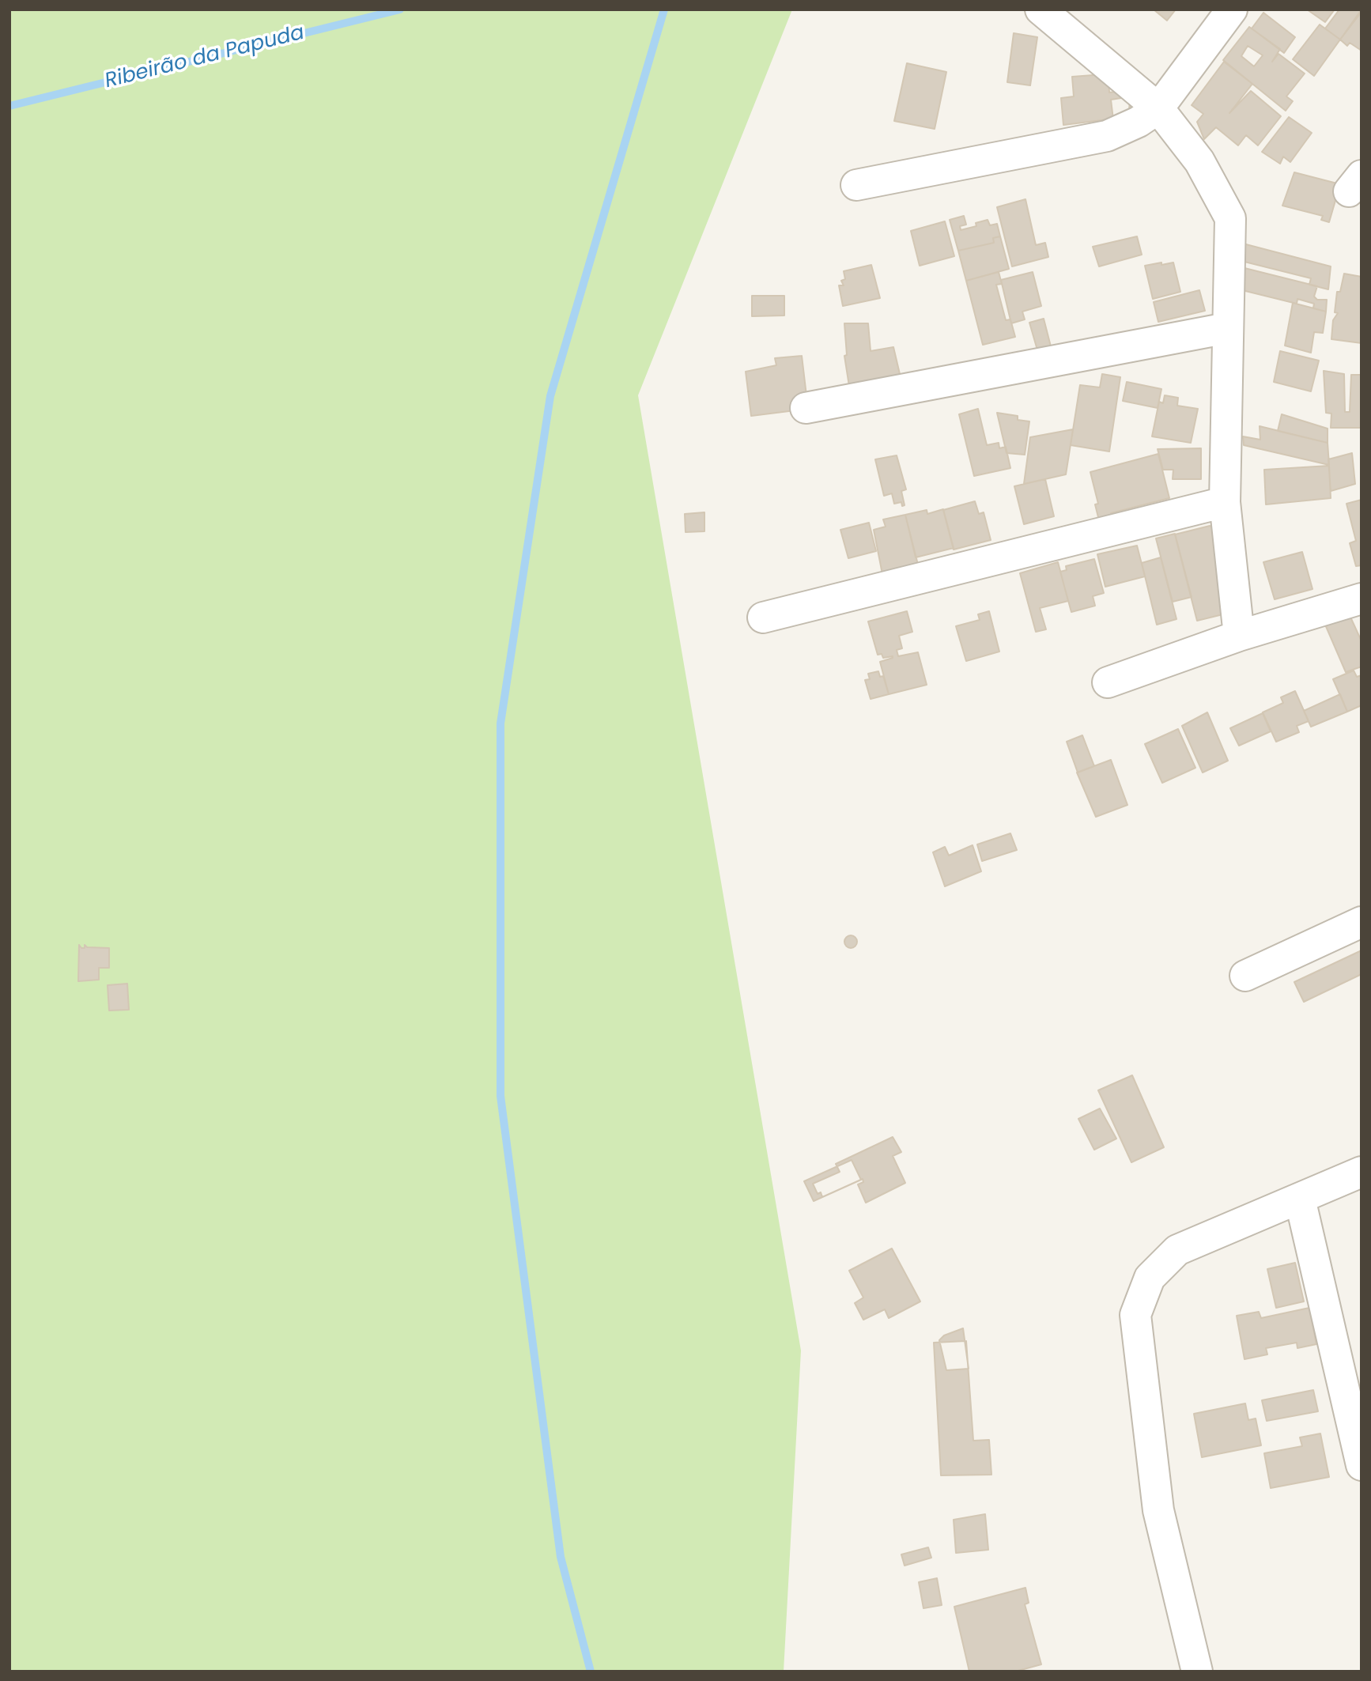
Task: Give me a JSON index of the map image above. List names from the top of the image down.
{
  "water": ["Ribeirão da Papuda"]
}
